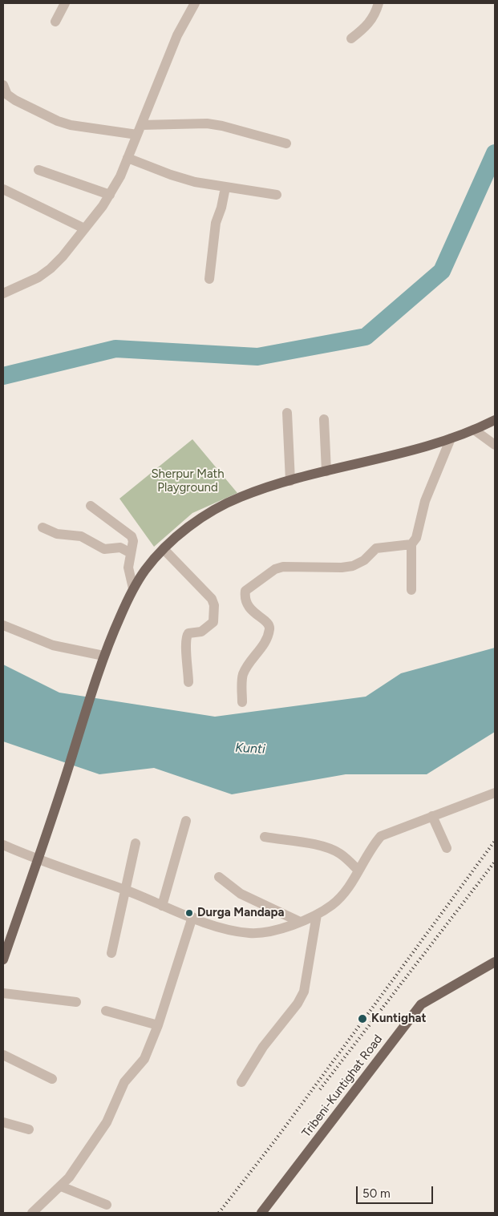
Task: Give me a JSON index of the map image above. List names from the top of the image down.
{
  "streets": {
    "main road": ["Tribeni-Kuntighat Road"]
  },
  "water": ["Kunti"],
  "parks": ["Sherpur Math Playground"],
  "places": ["Durga Mandapa", "Kuntighat"],
  "scale_bar": "50 m"
}
